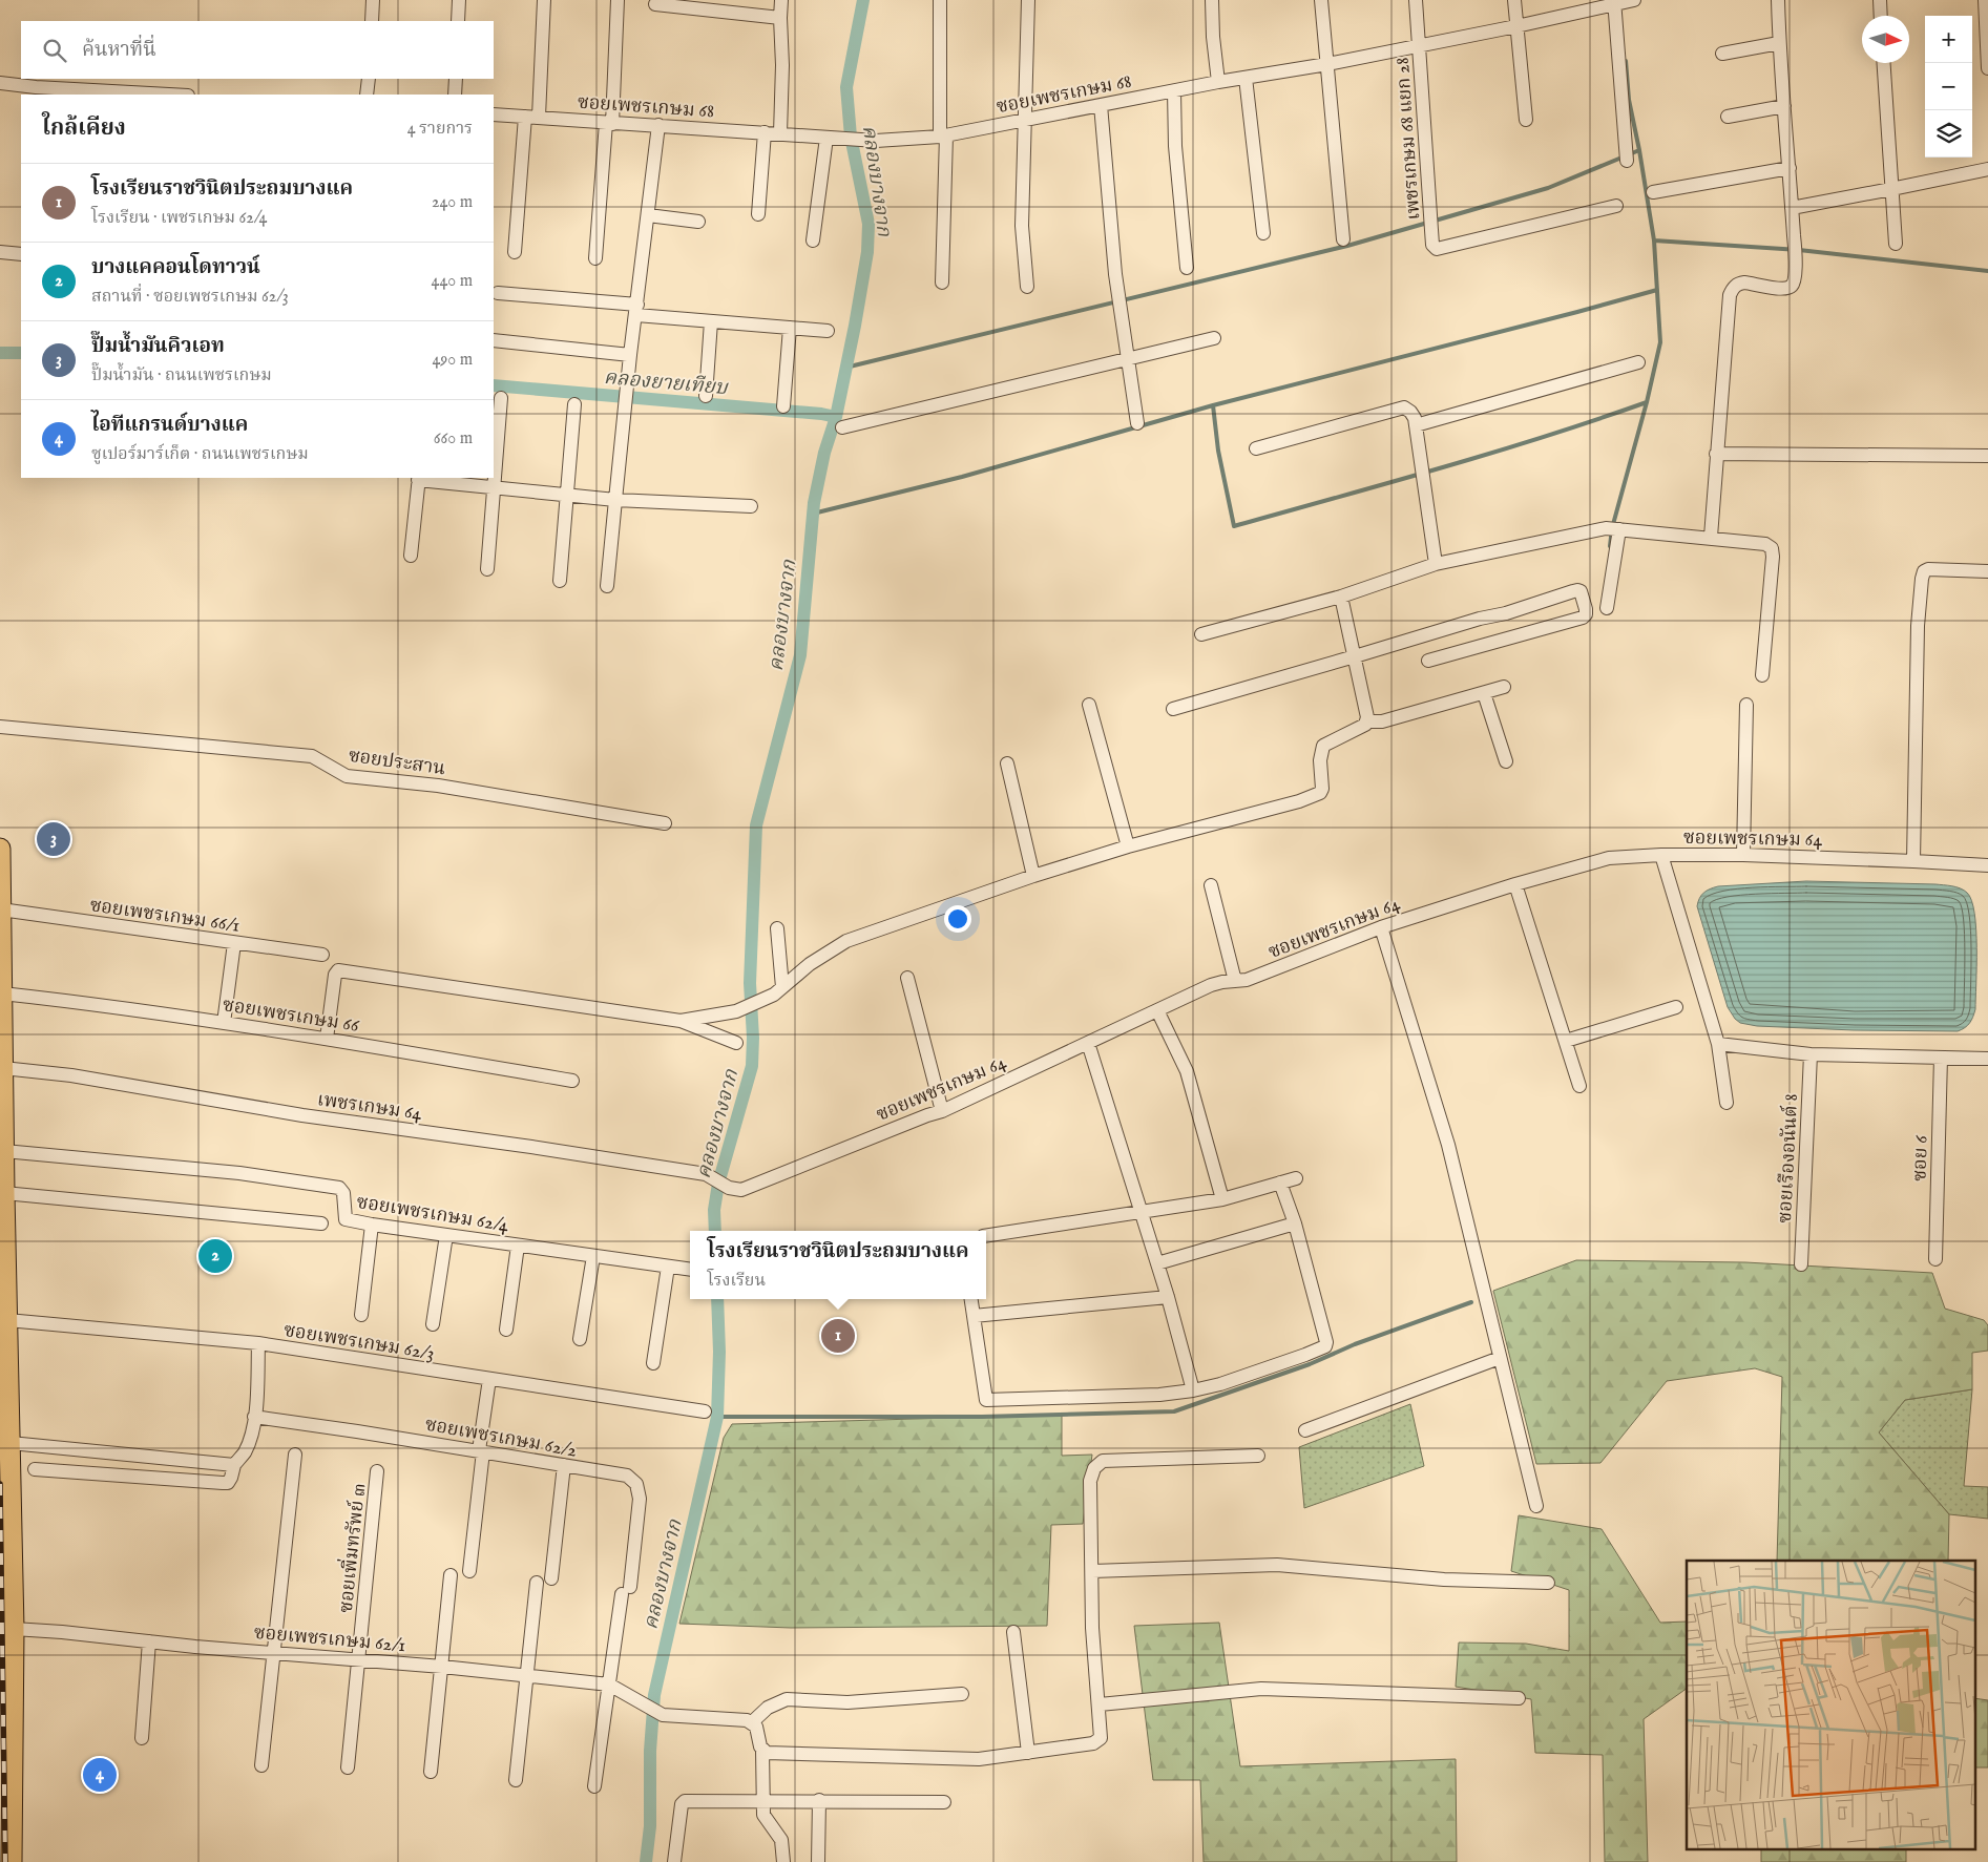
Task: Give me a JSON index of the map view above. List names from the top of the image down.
{
  "streets": {
    "street": [
      "ซอยเพชรเกษม 68",
      "เพชรเกษม 68 แยก 28",
      "ซอยประสาน",
      "ซอยเพชรเกษม 64",
      "ซอยเพชรเกษม 66/1",
      "ซอยเพชรเกษม 66",
      "เพชรเกษม 64",
      "ซอยเรืองอนันต์ 8",
      "ซอย 6",
      "ซอยเพชรเกษม 62/4",
      "ซอยเพชรเกษม 62/3",
      "ซอยเพชรเกษม 62/2",
      "ซอยเพิ่มทรัพย์ ๓",
      "ซอยเพชรเกษม 62/1"
    ]
  },
  "crossings": [
    ["ซอยเพชรเกษม 68", "เพชรเกษม 68 แยก 28"],
    ["ซอยเพชรเกษม 64", "เพชรเกษม 64"],
    ["ซอยเพชรเกษม 62/2", "ซอยเพชรเกษม 62/1"],
    ["ซอยเพิ่มทรัพย์ ๓", "ซอยเพชรเกษม 62/1"]
  ],
  "water": ["คลองบางจาก", "คลองยายเทียบ"],
  "north": "right",
  "page": {
    "map_buttons": ["+", "−"],
    "search": "ค้นหาที่นี่",
    "heading": ["ใกล้เคียง", "4 รายการ"],
    "list": [
      {
        "mark": "1",
        "name": "โรงเรียนราชวินิตประถมบางแค",
        "note": "โรงเรียน · เพชรเกษม 62/4",
        "value": "240 m"
      },
      {
        "mark": "2",
        "name": "บางแคคอนโดทาวน์",
        "note": "สถานที่ · ซอยเพชรเกษม 62/3",
        "value": "440 m"
      },
      {
        "mark": "3",
        "name": "ปั๊มน้ำมันคิวเอท",
        "note": "ปั๊มน้ำมัน · ถนนเพชรเกษม",
        "value": "490 m"
      },
      {
        "mark": "4",
        "name": "ไอทีแกรนด์บางแค",
        "note": "ซูเปอร์มาร์เก็ต · ถนนเพชรเกษม",
        "value": "660 m"
      }
    ],
    "pins": [
      "3",
      "2",
      "1",
      "4"
    ],
    "popup": ["โรงเรียนราชวินิตประถมบางแค", "โรงเรียน"]
  }
}
